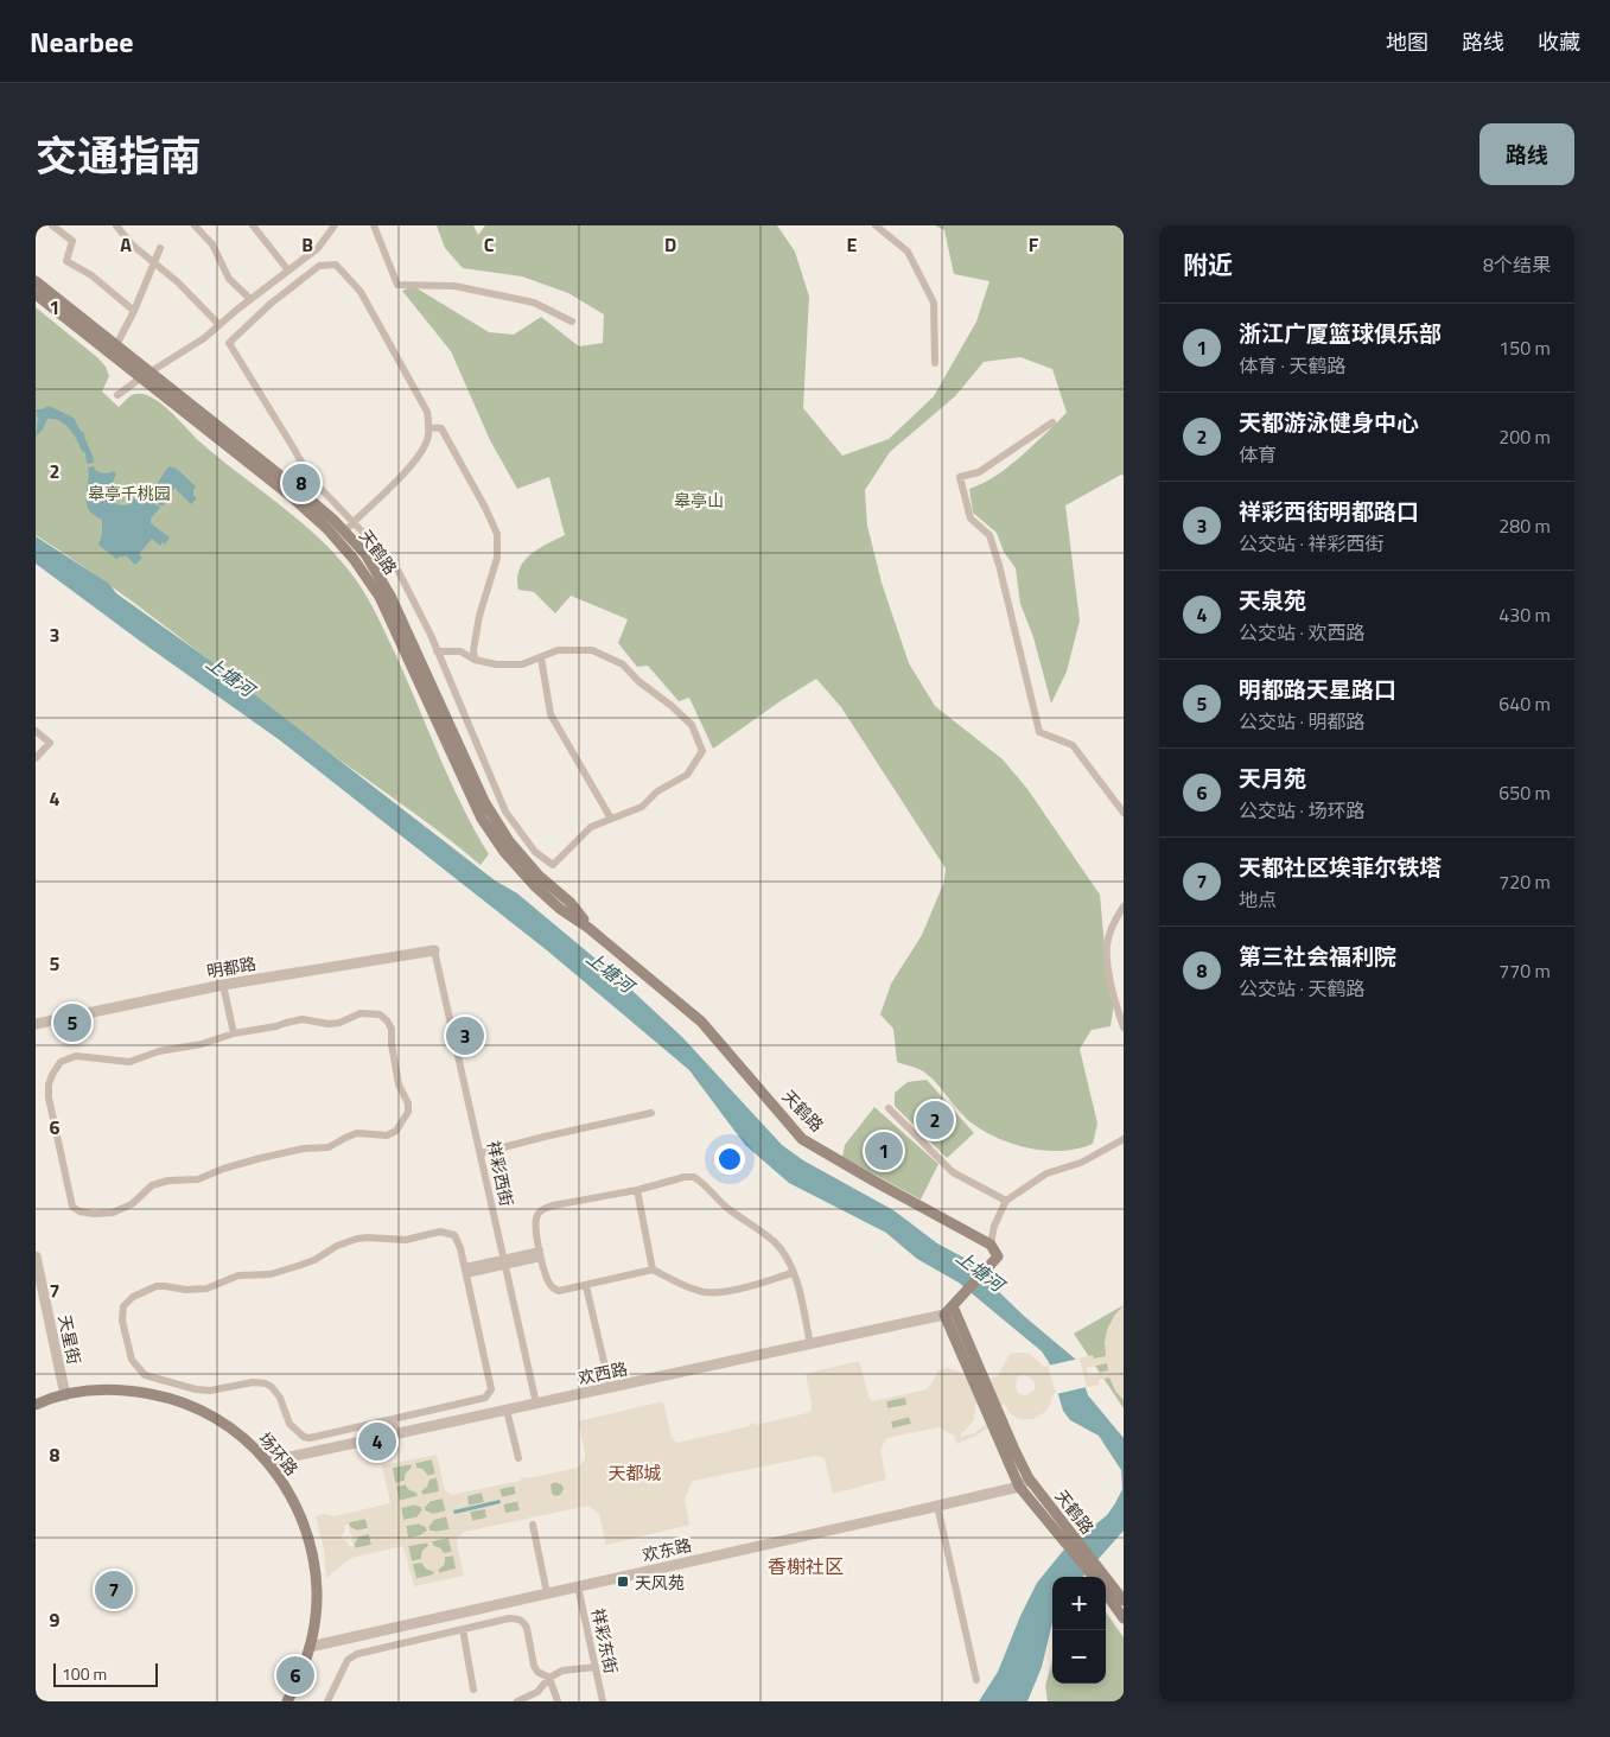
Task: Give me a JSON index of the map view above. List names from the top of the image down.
{
  "streets": {
    "main road": ["天鹤路", "场环路"],
    "street": [
      "明都路",
      "祥彩西街",
      "天星街",
      "欢西路",
      "欢东路",
      "祥彩东街"
    ]
  },
  "crossings": [
    ["天鹤路", "欢西路"],
    ["天鹤路", "欢东路"],
    ["明都路", "祥彩西街"],
    ["祥彩西街", "欢西路"],
    ["天星街", "场环路"],
    ["欢西路", "场环路"],
    ["场环路", "欢东路"],
    ["欢东路", "祥彩东街"]
  ],
  "districts": ["天都城", "香榭社区"],
  "water": ["上塘河"],
  "parks": ["皋亭千桃园", "皋亭山"],
  "places": {
    "transit": ["天风苑"]
  },
  "scale_bar": "100 m",
  "page": {
    "header": "Nearbee",
    "nav": ["地图", "路线", "收藏"],
    "title": "交通指南",
    "buttons": "路线",
    "heading": ["附近", "8个结果"],
    "list": [
      {
        "mark": "1",
        "name": "浙江广厦篮球俱乐部",
        "note": "体育 · 天鹤路",
        "value": "150 m"
      },
      {
        "mark": "2",
        "name": "天都游泳健身中心",
        "note": "体育",
        "value": "200 m"
      },
      {
        "mark": "3",
        "name": "祥彩西街明都路口",
        "note": "公交站 · 祥彩西街",
        "value": "280 m"
      },
      {
        "mark": "4",
        "name": "天泉苑",
        "note": "公交站 · 欢西路",
        "value": "430 m"
      },
      {
        "mark": "5",
        "name": "明都路天星路口",
        "note": "公交站 · 明都路",
        "value": "640 m"
      },
      {
        "mark": "6",
        "name": "天月苑",
        "note": "公交站 · 场环路",
        "value": "650 m"
      },
      {
        "mark": "7",
        "name": "天都社区埃菲尔铁塔",
        "note": "地点",
        "value": "720 m"
      },
      {
        "mark": "8",
        "name": "第三社会福利院",
        "note": "公交站 · 天鹤路",
        "value": "770 m"
      }
    ],
    "pins": [
      "8",
      "5",
      "3",
      "2",
      "1",
      "4",
      "7",
      "6"
    ],
    "map_buttons": ["+", "−"],
    "scale": "100 m"
  },
  "grid": {
    "columns": [
      "A",
      "B",
      "C",
      "D",
      "E",
      "F"
    ],
    "rows": [
      "1",
      "2",
      "3",
      "4",
      "5",
      "6",
      "7",
      "8",
      "9"
    ]
  }
}
